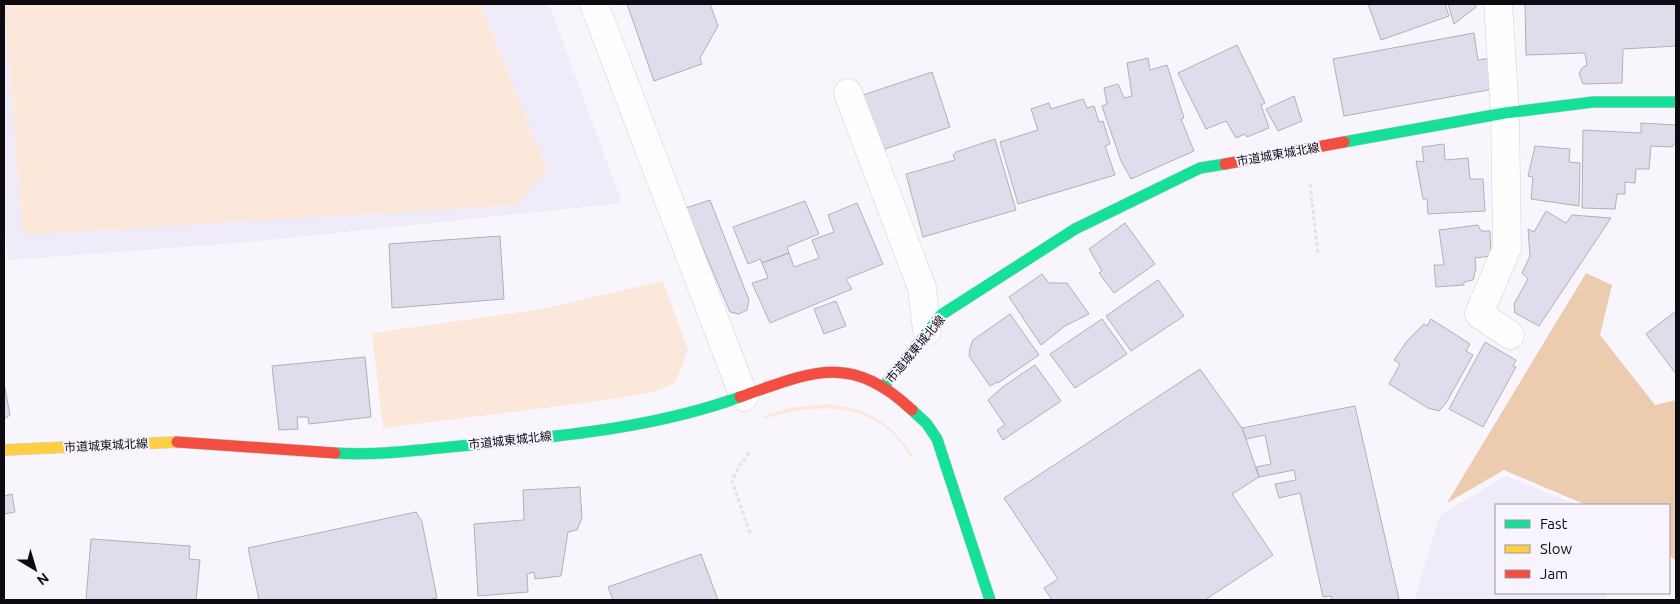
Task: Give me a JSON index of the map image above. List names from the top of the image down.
{
  "streets": {
    "street": ["市道城東城北線"]
  },
  "legend": ["Fast", "Slow", "Jam"],
  "north": "bottom right"
}
